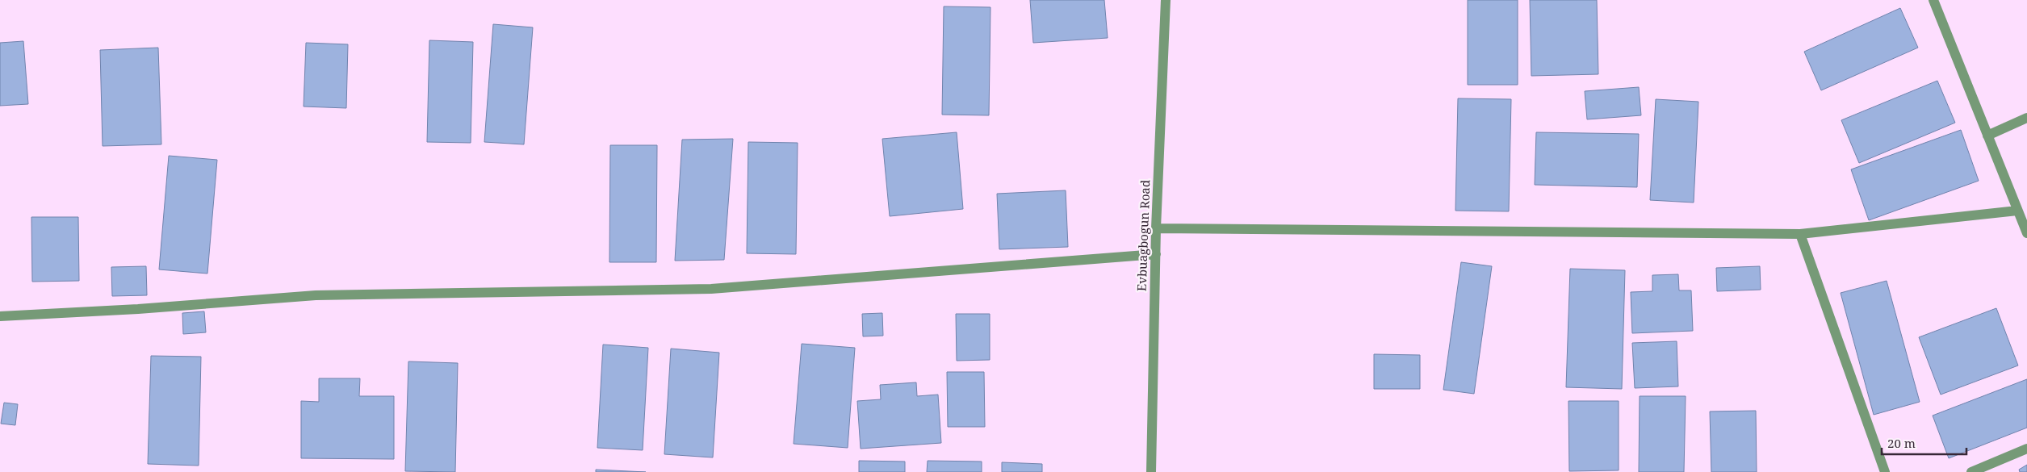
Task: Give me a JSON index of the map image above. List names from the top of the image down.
{
  "streets": {
    "street": ["Evbuagbogun Road"]
  },
  "scale_bar": "20 m"
}
